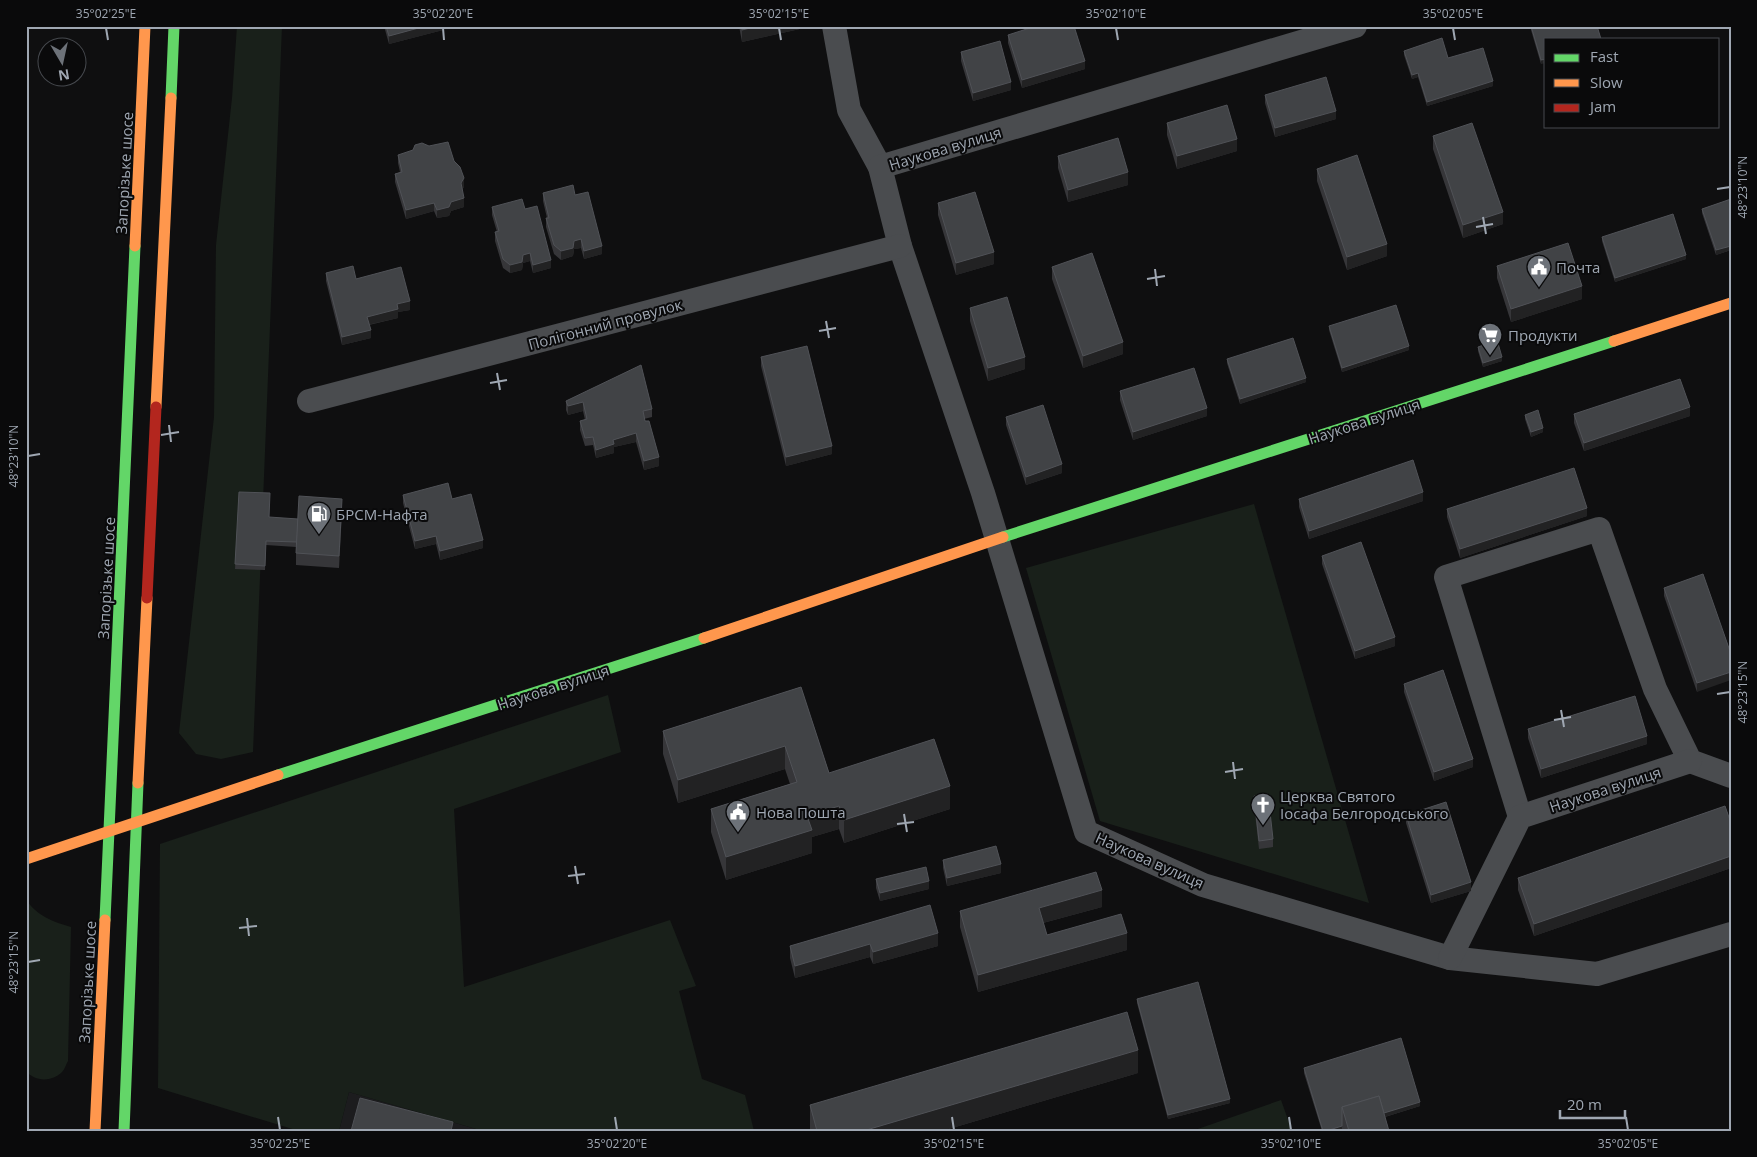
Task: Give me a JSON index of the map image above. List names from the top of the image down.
{
  "streets": {
    "main road": ["Наукова вулиця", "Запорізьке шосе"],
    "street": ["Полігонний провулок"]
  },
  "crossings": [
    ["Наукова вулиця", "Запорізьке шосе"],
    ["Наукова вулиця", "Полігонний провулок"]
  ],
  "places": {
    "public building": ["Почта", "Нова Пошта"],
    "supermarket": ["Продукти"],
    "fuel station": ["БРСМ-Нафта"],
    "church": ["Церква Святого Іосафа Белгородського"]
  },
  "legend": ["Fast", "Slow", "Jam"],
  "scale_bar": "20 m",
  "north": "bottom",
  "coordinates": [
    "35°02'25\"E",
    "35°02'20\"E",
    "35°02'15\"E",
    "35°02'10\"E",
    "35°02'05\"E",
    "48°23'10\"N",
    "48°23'15\"N"
  ]
}
